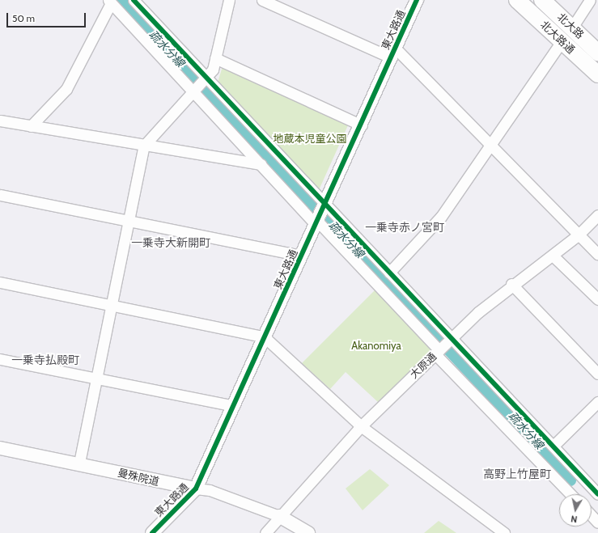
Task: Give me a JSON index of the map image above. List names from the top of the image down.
{
  "streets": {
    "main road": ["北大路", "北大路通"],
    "street": ["東大路通", "大原通", "曼殊院道"]
  },
  "crossings": [
    ["東大路通", "曼殊院道"],
    ["大原通", "曼殊院道"]
  ],
  "districts": [
    "一乗寺赤ノ宮町",
    "一乗寺大新開町",
    "一乗寺払殿町",
    "高野上竹屋町"
  ],
  "water": ["疏水分線"],
  "parks": ["地蔵本児童公園", "Akanomiya"],
  "scale_bar": "50 m",
  "north": "bottom"
}
